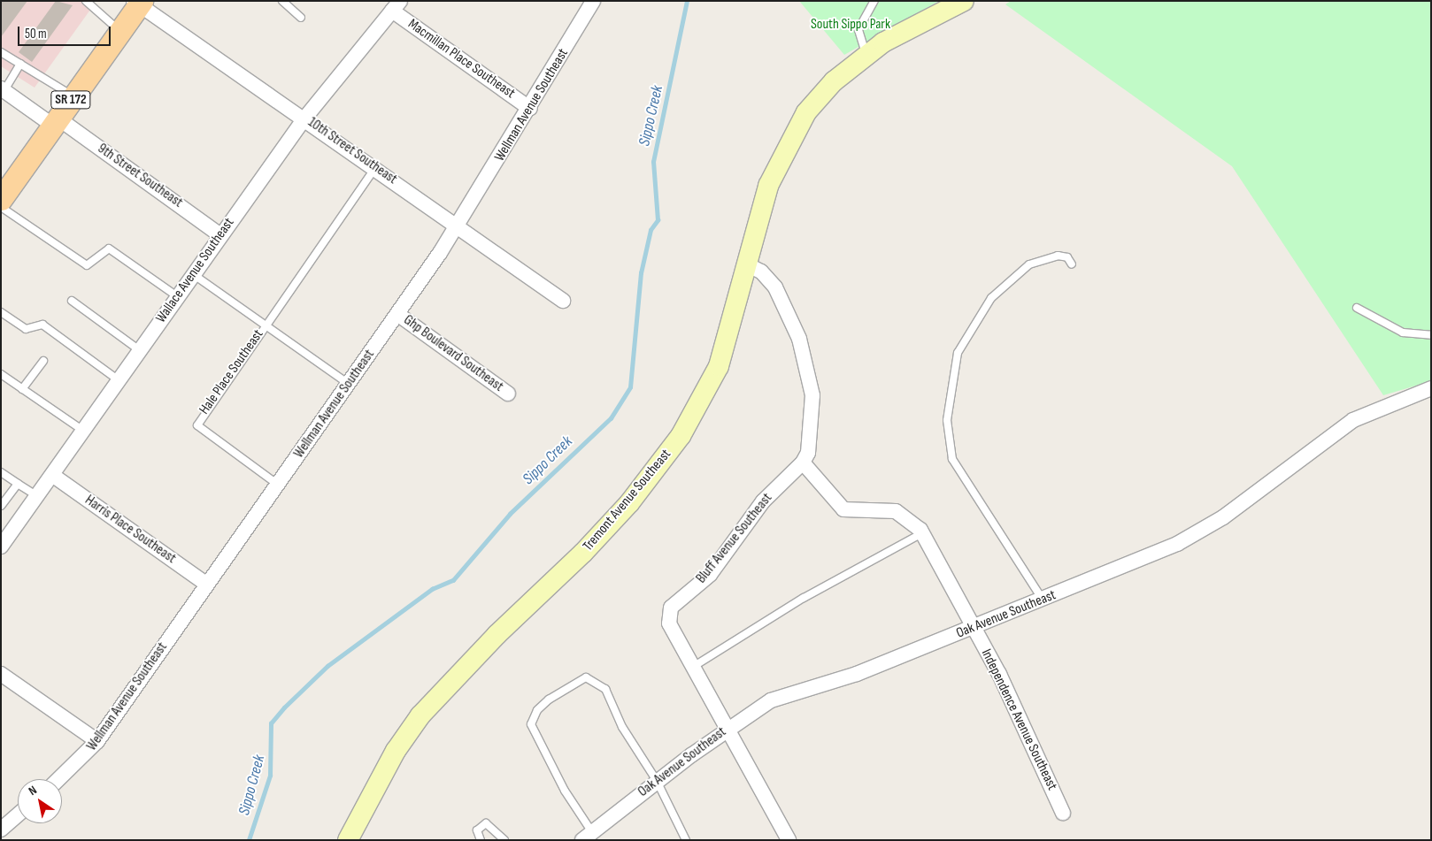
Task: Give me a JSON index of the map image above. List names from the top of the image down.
{
  "streets": {
    "main road": ["SR 172"],
    "street": [
      "Macmillan Place Southeast",
      "Wellman Avenue Southeast",
      "10th Street Southeast",
      "9th Street Southeast",
      "Wallace Avenue Southeast",
      "Ghp Boulevard Southeast",
      "Tremont Avenue Southeast",
      "Harris Place Southeast",
      "Bluff Avenue Southeast",
      "Oak Avenue Southeast",
      "Independence Avenue Southeast"
    ],
    "lane": ["Hale Place Southeast"]
  },
  "crossings": [
    ["Macmillan Place Southeast", "Wellman Avenue Southeast"],
    ["Macmillan Place Southeast", "Wallace Avenue Southeast"],
    ["SR 172", "10th Street Southeast"],
    ["SR 172", "9th Street Southeast"],
    ["Wellman Avenue Southeast", "10th Street Southeast"],
    ["Wellman Avenue Southeast", "Ghp Boulevard Southeast"],
    ["Wellman Avenue Southeast", "Hale Place Southeast"],
    ["Wellman Avenue Southeast", "Harris Place Southeast"],
    ["10th Street Southeast", "Wallace Avenue Southeast"],
    ["9th Street Southeast", "Wallace Avenue Southeast"],
    ["Wallace Avenue Southeast", "Harris Place Southeast"],
    ["Bluff Avenue Southeast", "Independence Avenue Southeast"],
    ["Oak Avenue Southeast", "Independence Avenue Southeast"]
  ],
  "water": ["Sippo Creek"],
  "parks": ["South Sippo Park"],
  "scale_bar": "50 m",
  "north": "top left"
}
